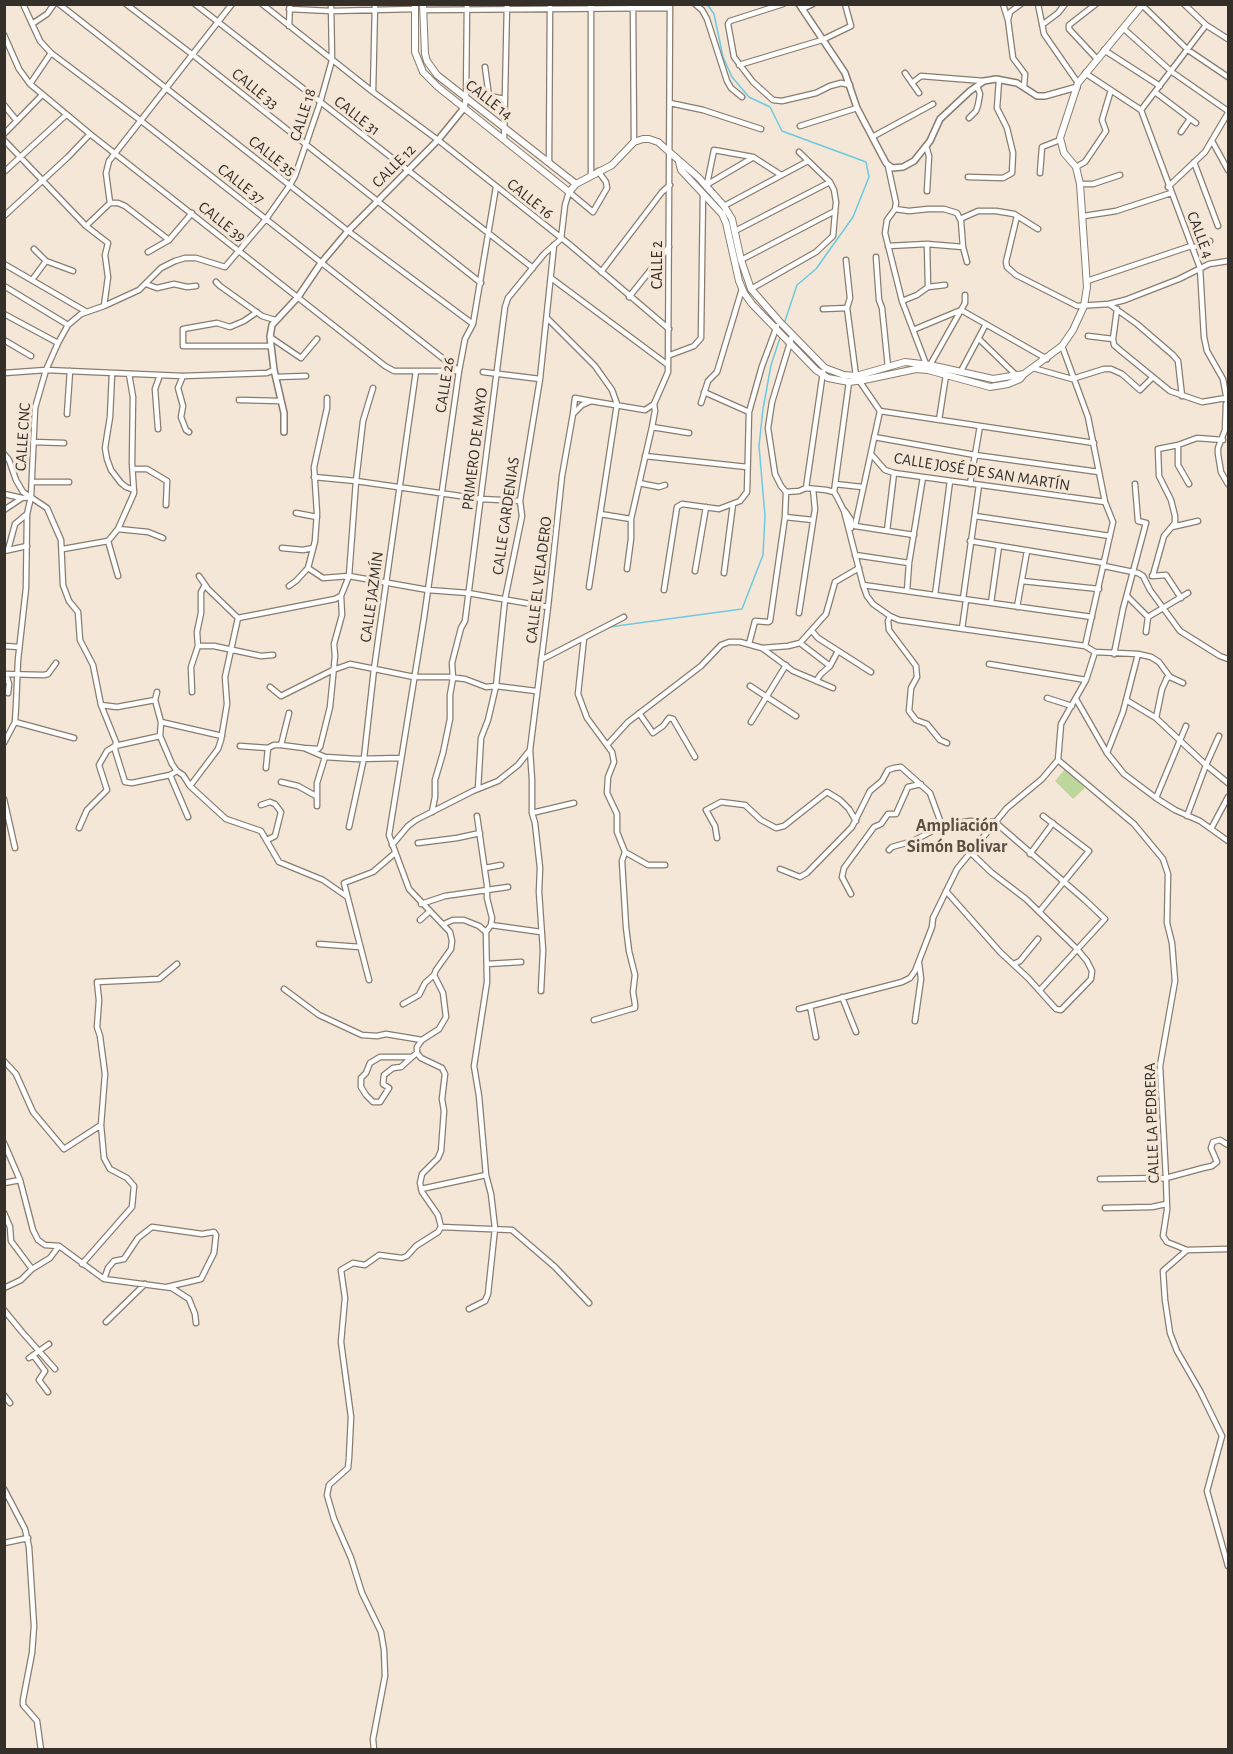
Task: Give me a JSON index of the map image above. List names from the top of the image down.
{
  "streets": {
    "main road": ["CALLE 14"],
    "street": [
      "CALLE 33",
      "CALLE 18",
      "CALLE 31",
      "CALLE 35",
      "CALLE 12",
      "CALLE 37",
      "CALLE 16",
      "CALLE 39",
      "CALLE 4",
      "CALLE 2",
      "CALLE 26",
      "CALLE CNC",
      "PRIMERO DE MAYO",
      "CALLE JOSÉ DE SAN MARTÍN",
      "CALLE GARDENIAS",
      "CALLE EL VELADERO",
      "CALLE JAZMÍN",
      "CALLE LA PEDRERA"
    ]
  },
  "crossings": [
    ["CALLE 33", "CALLE 18"],
    ["CALLE 33", "CALLE 12"],
    ["CALLE 33", "CALLE 26"],
    ["CALLE 14", "CALLE 12"],
    ["CALLE 18", "CALLE 31"],
    ["CALLE 18", "CALLE 35"],
    ["CALLE 18", "CALLE 37"],
    ["CALLE 18", "CALLE 16"],
    ["CALLE 18", "CALLE 39"],
    ["CALLE 18", "CALLE CNC"],
    ["CALLE 31", "CALLE 12"],
    ["CALLE 31", "CALLE 26"],
    ["CALLE 31", "PRIMERO DE MAYO"],
    ["CALLE 35", "CALLE 12"],
    ["CALLE 35", "CALLE 26"],
    ["CALLE 12", "CALLE 37"],
    ["CALLE 12", "CALLE 16"],
    ["CALLE 12", "CALLE 39"],
    ["CALLE 37", "CALLE 39"],
    ["CALLE 37", "CALLE 26"],
    ["CALLE 16", "CALLE 2"],
    ["CALLE 16", "CALLE 26"],
    ["CALLE 39", "CALLE 26"],
    ["CALLE 39", "CALLE JAZMÍN"]
  ],
  "districts": ["Ampliación Simón Bolivar"]
}
